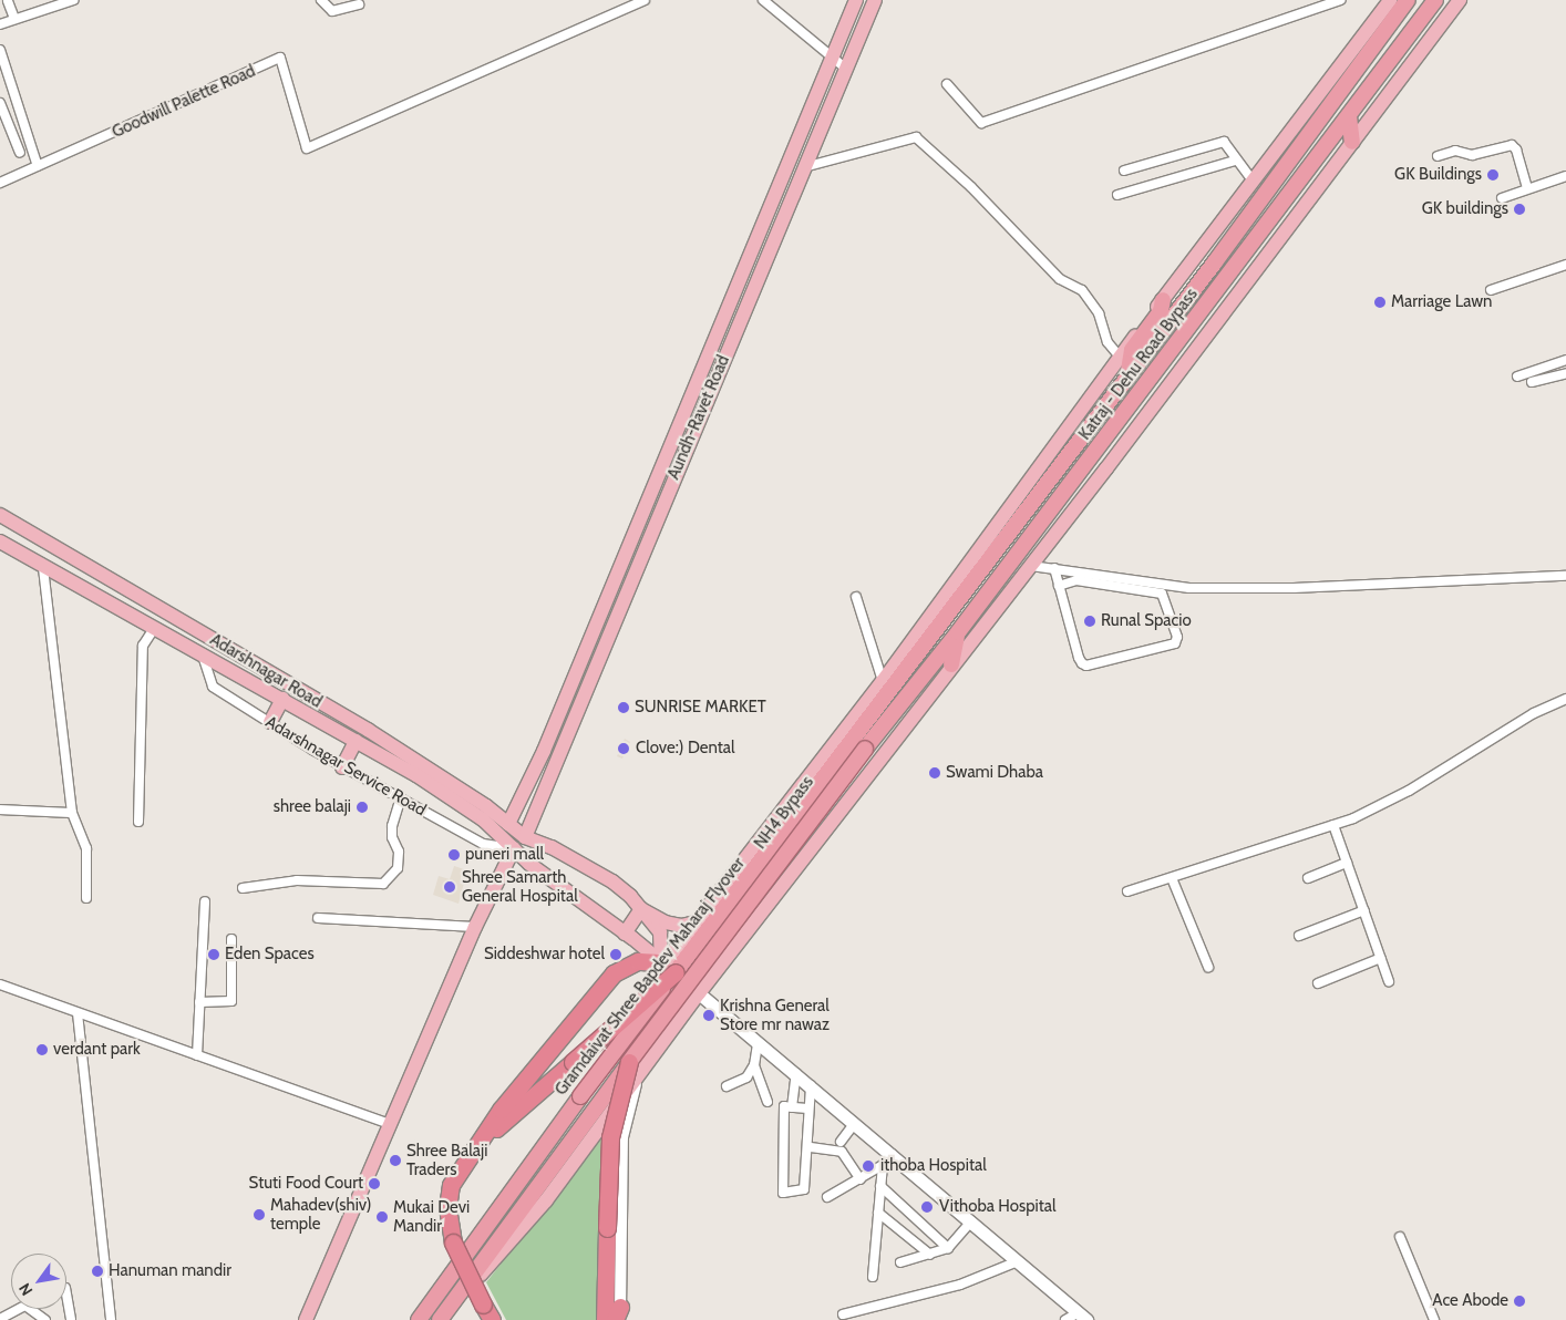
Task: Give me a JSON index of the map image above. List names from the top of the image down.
{
  "streets": {
    "highway": ["Katraj - Dehu Road Bypass", "Gramdaivat Shree Bapdev Maharaj Flyover"],
    "main road": ["Aundh-Ravet Road", "Adarshnagar Road", "NH4 Bypass"],
    "street": ["Goodwill Palette Road", "Adarshnagar Service Road"]
  },
  "crossings": [
    ["Katraj - Dehu Road Bypass", "NH4 Bypass"],
    ["Katraj - Dehu Road Bypass", "Gramdaivat Shree Bapdev Maharaj Flyover"],
    ["Aundh-Ravet Road", "Adarshnagar Road"],
    ["Adarshnagar Road", "Adarshnagar Service Road"],
    ["Adarshnagar Road", "NH4 Bypass"],
    ["Adarshnagar Road", "Gramdaivat Shree Bapdev Maharaj Flyover"],
    ["NH4 Bypass", "Gramdaivat Shree Bapdev Maharaj Flyover"]
  ],
  "places": [
    "GK Buildings",
    "GK buildings",
    "Marriage Lawn",
    "Runal Spacio",
    "SUNRISE MARKET",
    "Clove:) Dental",
    "Swami Dhaba",
    "shree balaji",
    "puneri mall",
    "Shree Samarth General Hospital",
    "Eden Spaces",
    "Siddeshwar hotel",
    "Krishna General Store mr nawaz",
    "verdant park",
    "Shree Balaji Traders",
    "ithoba Hospital",
    "Stuti Food Court",
    "Vithoba Hospital",
    "Mahadev(shiv) temple",
    "Mukai Devi Mandir",
    "Hanuman mandir",
    "Ace Abode"
  ],
  "north": "bottom left"
}
